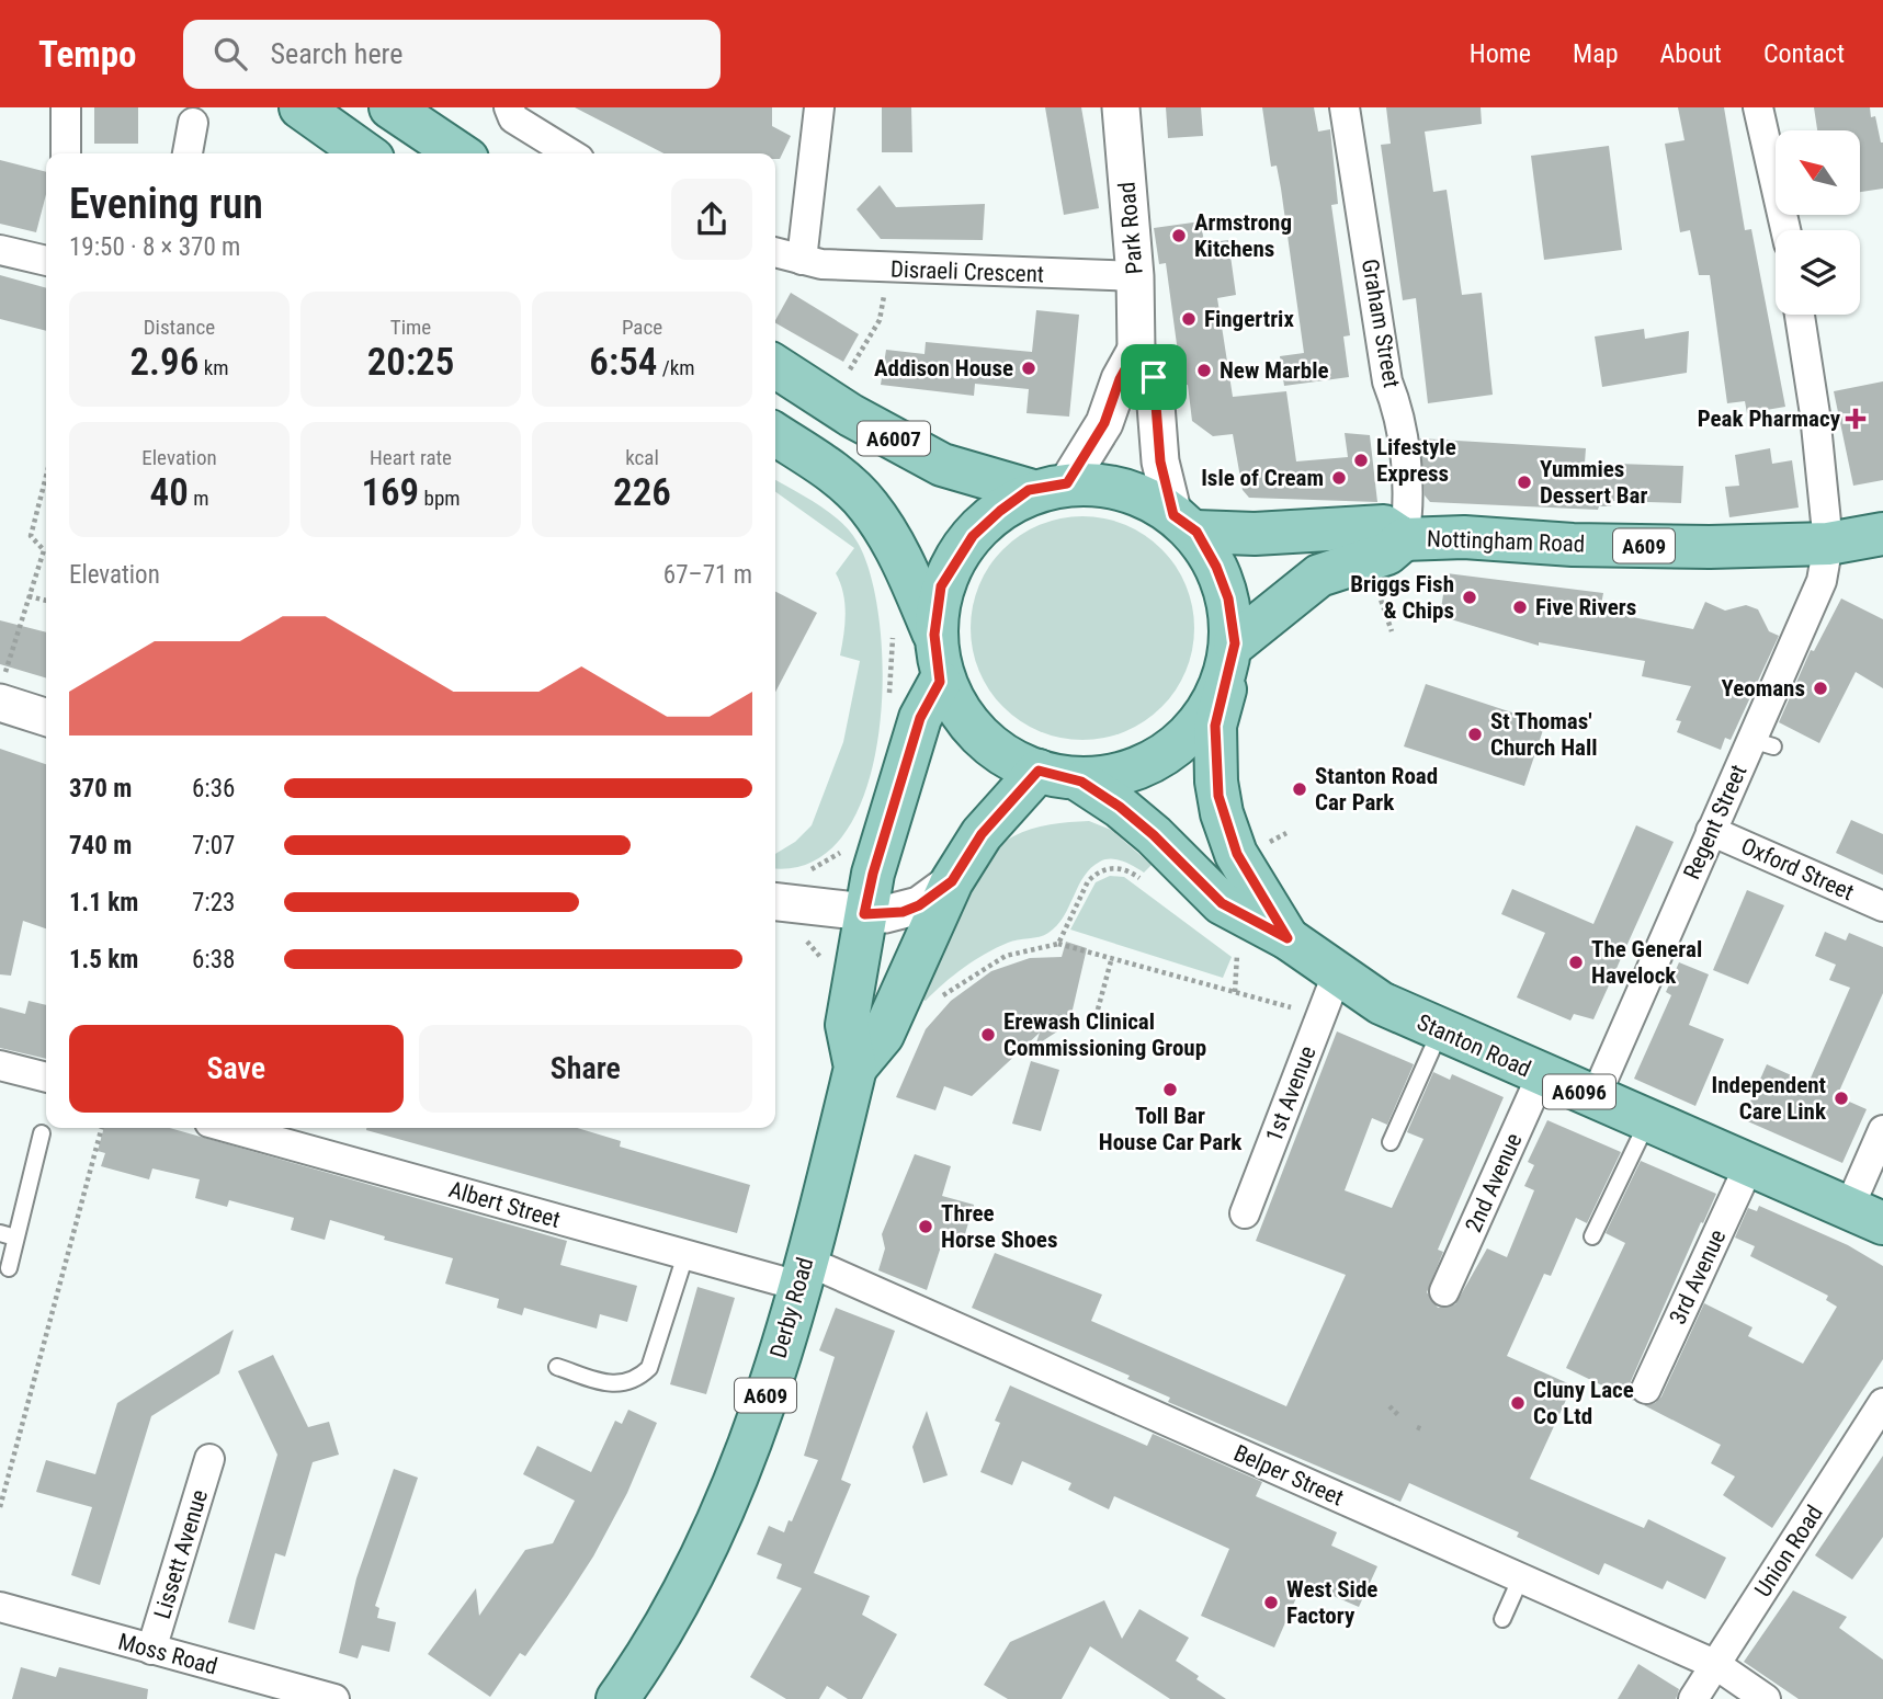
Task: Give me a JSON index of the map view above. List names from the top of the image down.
{
  "streets": {
    "main road": [
      "A6007",
      "Nottingham Road",
      "A609",
      "Stanton Road",
      "A6096",
      "Derby Road"
    ],
    "street": [
      "Park Road",
      "Disraeli Crescent",
      "Graham Street",
      "Regent Street",
      "Oxford Street",
      "1st Avenue",
      "2nd Avenue",
      "Albert Street",
      "3rd Avenue",
      "Belper Street",
      "Union Road",
      "Lissett Avenue",
      "Moss Road"
    ]
  },
  "crossings": [
    ["Park Road", "Disraeli Crescent"],
    ["Graham Street", "Nottingham Road"],
    ["Nottingham Road", "Regent Street"],
    ["Nottingham Road", "Stanton Road"],
    ["Regent Street", "Oxford Street"],
    ["Regent Street", "Stanton Road"],
    ["Stanton Road", "1st Avenue"],
    ["Stanton Road", "2nd Avenue"],
    ["Stanton Road", "3rd Avenue"],
    ["Albert Street", "Derby Road"],
    ["Albert Street", "Belper Street"],
    ["Derby Road", "Belper Street"],
    ["Belper Street", "Union Road"],
    ["Lissett Avenue", "Moss Road"]
  ],
  "places": {
    "other": [
      "Armstrong Kitchens",
      "Fingertrix",
      "Addison House",
      "New Marble",
      "Lifestyle Express",
      "Isle of Cream",
      "Yummies Dessert Bar",
      "Briggs Fish & Chips",
      "Five Rivers",
      "Yeomans",
      "St Thomas' Church Hall",
      "Stanton Road Car Park",
      "The General Havelock",
      "Erewash Clinical Commissioning Group",
      "Toll Bar House Car Park",
      "Independent Care Link",
      "Three Horse Shoes",
      "Cluny Lace Co Ltd",
      "West Side Factory"
    ],
    "health": ["Peak Pharmacy"]
  },
  "north": "top left",
  "page": {
    "header": "Tempo",
    "search": "Search here",
    "nav": [
      "Home",
      "Map",
      "About",
      "Contact"
    ],
    "heading": ["Evening run", "19:50 · 8 × 370 m"],
    "stats": [
      ["Distance", "2.96 km"],
      ["Time", "20:25"],
      ["Pace", "6:54 /km"],
      ["Elevation", "40 m"],
      ["Heart rate", "169 bpm"],
      ["kcal", "226"]
    ],
    "chart": ["Elevation", "67–71 m"],
    "list": [
      {
        "name": "370 m",
        "note": "6:36"
      },
      {
        "name": "740 m",
        "note": "7:07"
      },
      {
        "name": "1.1 km",
        "note": "7:23"
      },
      {
        "name": "1.5 km",
        "note": "6:38"
      }
    ],
    "buttons": ["Save", "Share"]
  }
}
